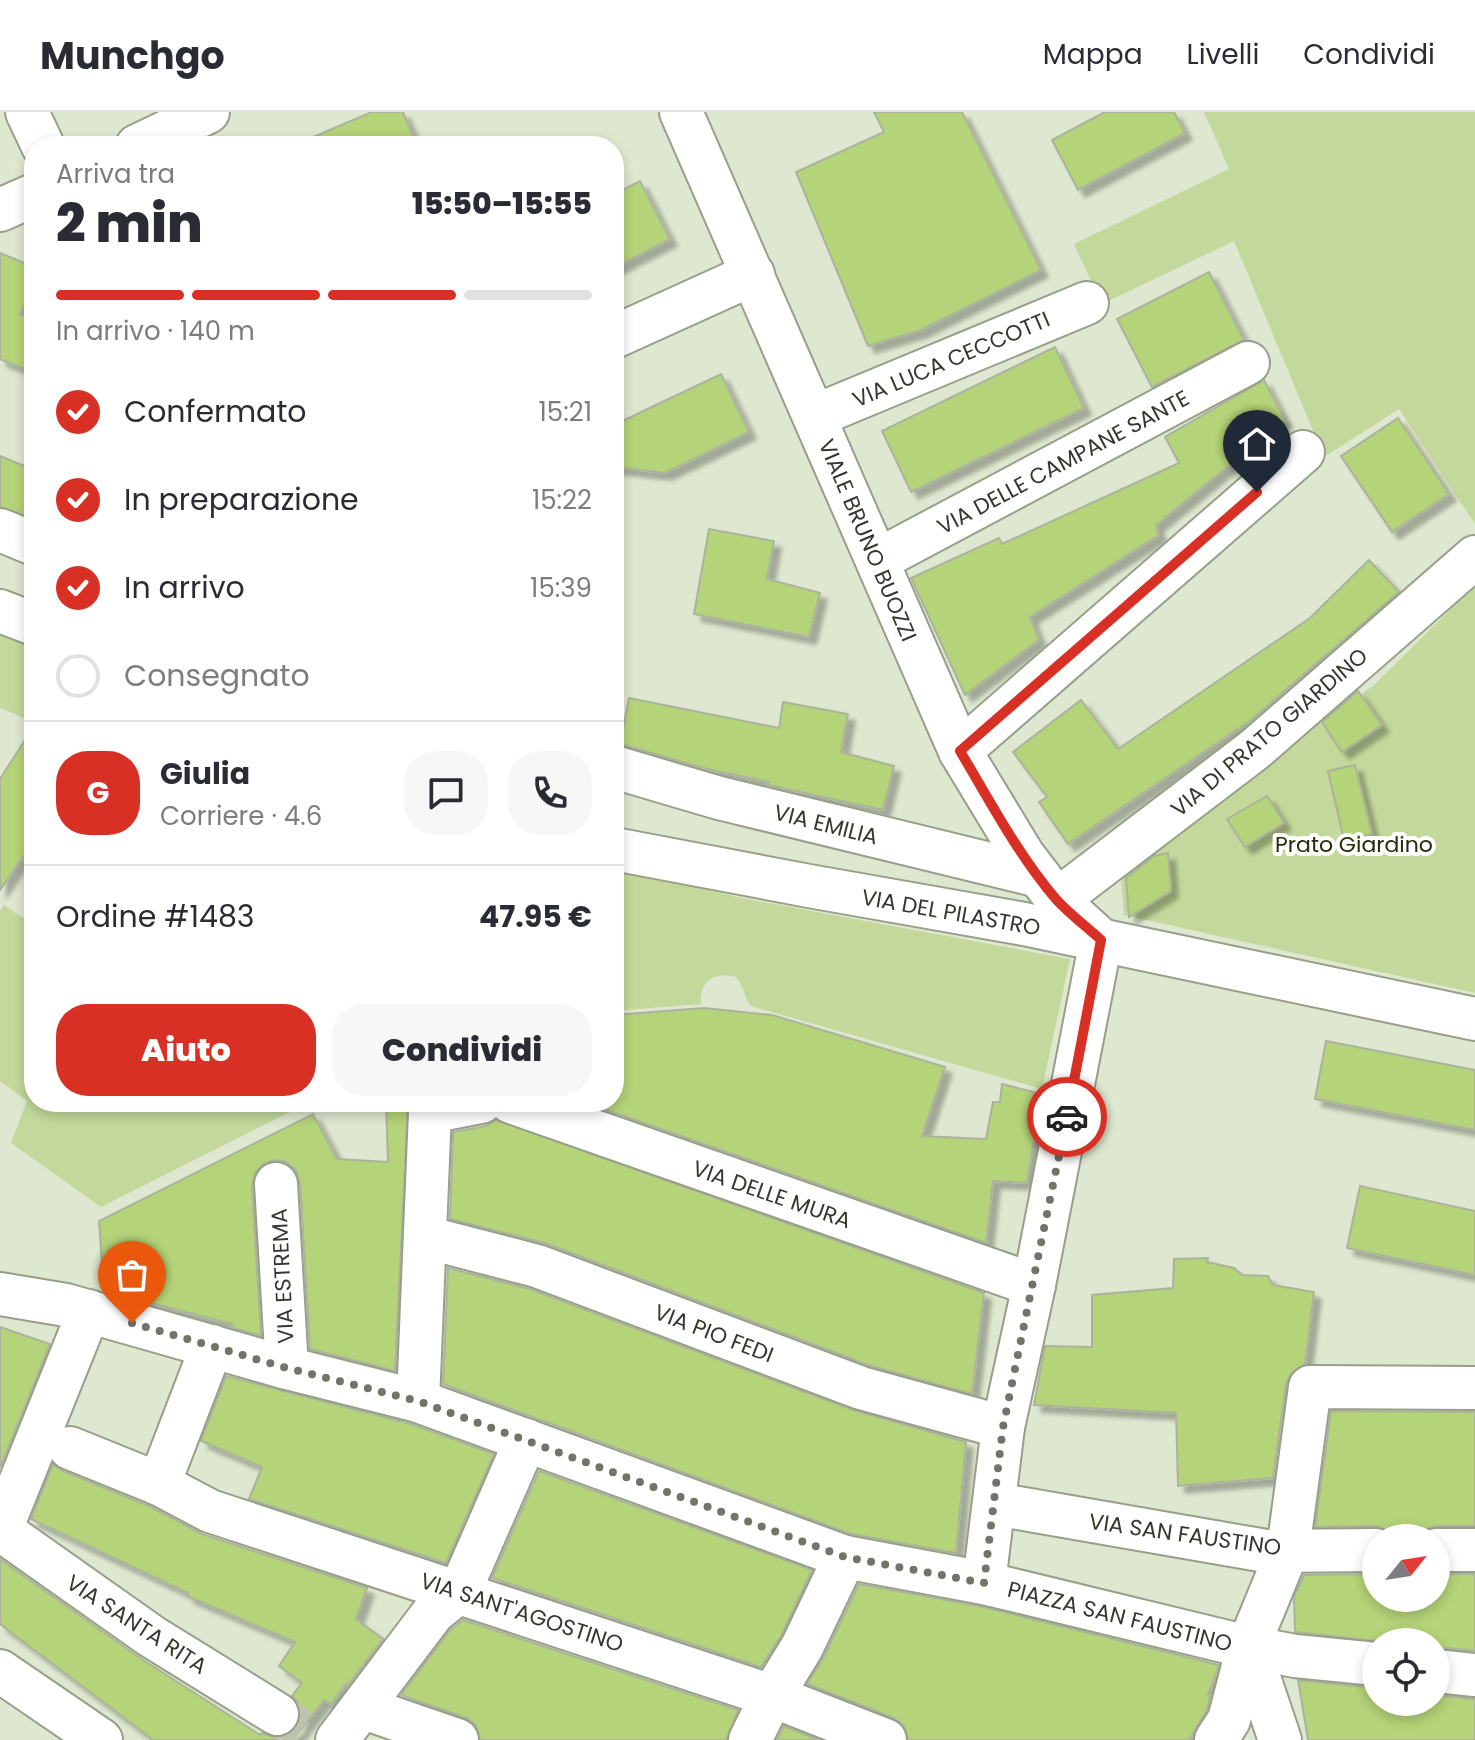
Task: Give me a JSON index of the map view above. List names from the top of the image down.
{
  "streets": {
    "street": [
      "VIA LUCA CECCOTTI",
      "VIA DELLE CAMPANE SANTE",
      "VIALE BRUNO BUOZZI",
      "VIA DI PRATO GIARDINO",
      "VIA EMILIA",
      "VIA DEL PILASTRO",
      "VIA DELLE MURA",
      "VIA ESTREMA",
      "VIA PIO FEDI",
      "VIA SAN FAUSTINO",
      "VIA SANT'AGOSTINO",
      "PIAZZA SAN FAUSTINO",
      "VIA SANTA RITA"
    ]
  },
  "crossings": [
    ["VIA LUCA CECCOTTI", "VIALE BRUNO BUOZZI"],
    ["VIA DELLE CAMPANE SANTE", "VIALE BRUNO BUOZZI"],
    ["VIALE BRUNO BUOZZI", "VIA DI PRATO GIARDINO"],
    ["VIALE BRUNO BUOZZI", "VIA EMILIA"],
    ["VIALE BRUNO BUOZZI", "VIA DEL PILASTRO"],
    ["VIA DI PRATO GIARDINO", "VIA EMILIA"],
    ["VIA ESTREMA", "PIAZZA SAN FAUSTINO"],
    ["VIA SAN FAUSTINO", "PIAZZA SAN FAUSTINO"]
  ],
  "parks": ["Prato Giardino"],
  "north": "top right",
  "page": {
    "header": "Munchgo",
    "nav": ["Mappa", "Livelli", "Condividi"],
    "heading": ["2 min", "Arriva tra", "15:50–15:55"],
    "panel": [
      "Giulia",
      "Corriere · 4.6",
      "Ordine #1483",
      "47.95 €"
    ],
    "bar": "In arrivo · 140 m",
    "list": [
      ["Confermato", "15:21"],
      ["In preparazione", "15:22"],
      ["In arrivo", "15:39"],
      "Consegnato"
    ],
    "round": "G",
    "buttons": ["Aiuto", "Condividi"]
  }
}
